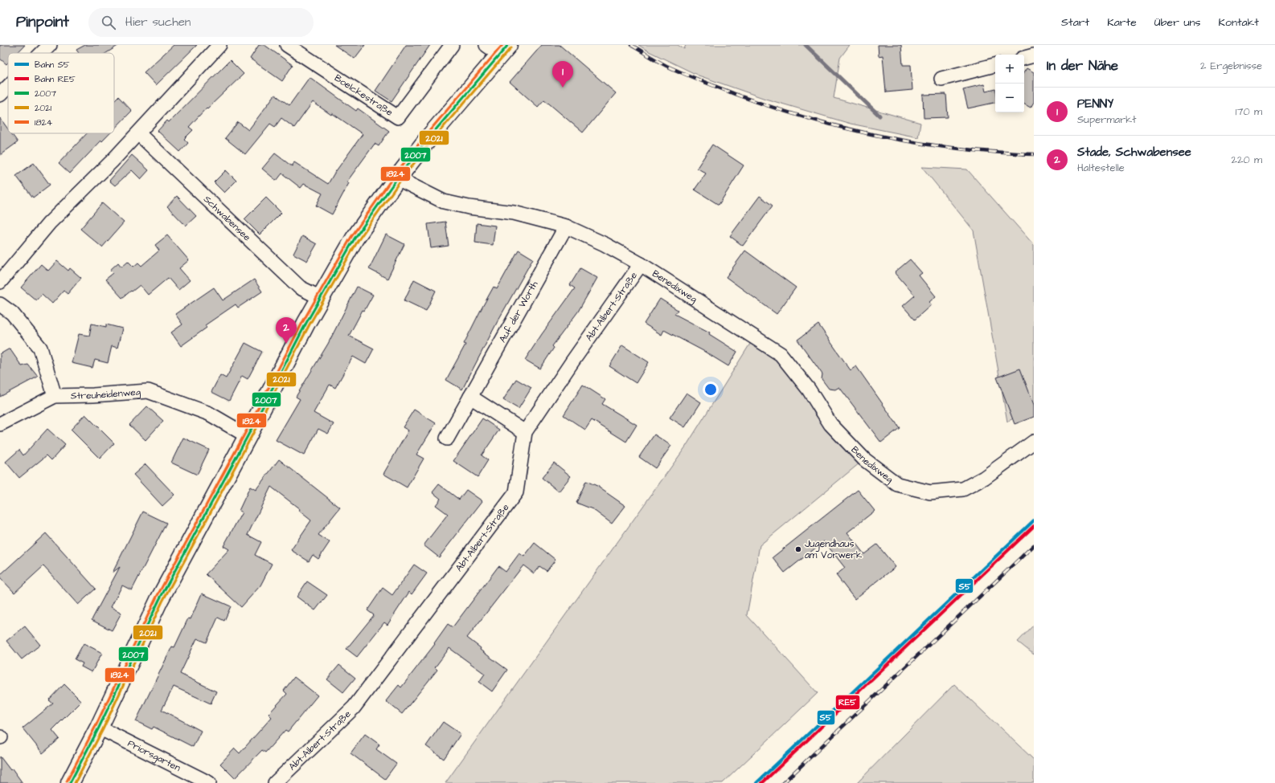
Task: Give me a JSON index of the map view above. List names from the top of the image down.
{
  "streets": {
    "street": [
      "Boelckestraße",
      "Schwabensee",
      "Benedixweg",
      "Abt-Albert-Straße",
      "Auf der Worth",
      "Streuheidenweg",
      "Priorsgarten"
    ]
  },
  "crossings": [
    ["Benedixweg", "Abt-Albert-Straße"],
    ["Benedixweg", "Auf der Worth"]
  ],
  "places": ["Jugendhaus am Vorwerk"],
  "lines": [
    "transit line 2007",
    "transit line 1824",
    "transit line 2021",
    "rail line S5",
    "rail line RE5"
  ],
  "legend": [
    "Bahn S5",
    "Bahn RE5",
    "2007",
    "2021",
    "1824"
  ],
  "page": {
    "header": "Pinpoint",
    "search": "Hier suchen",
    "nav": [
      "Start",
      "Karte",
      "Über uns",
      "Kontakt"
    ],
    "heading": ["In der Nähe", "2 Ergebnisse"],
    "map_buttons": ["+", "−"],
    "pins": ["1", "2"],
    "list": [
      {
        "mark": "1",
        "name": "PENNY",
        "note": "Supermarkt",
        "value": "170 m"
      },
      {
        "mark": "2",
        "name": "Stade, Schwabensee",
        "note": "Haltestelle",
        "value": "220 m"
      }
    ]
  }
}
